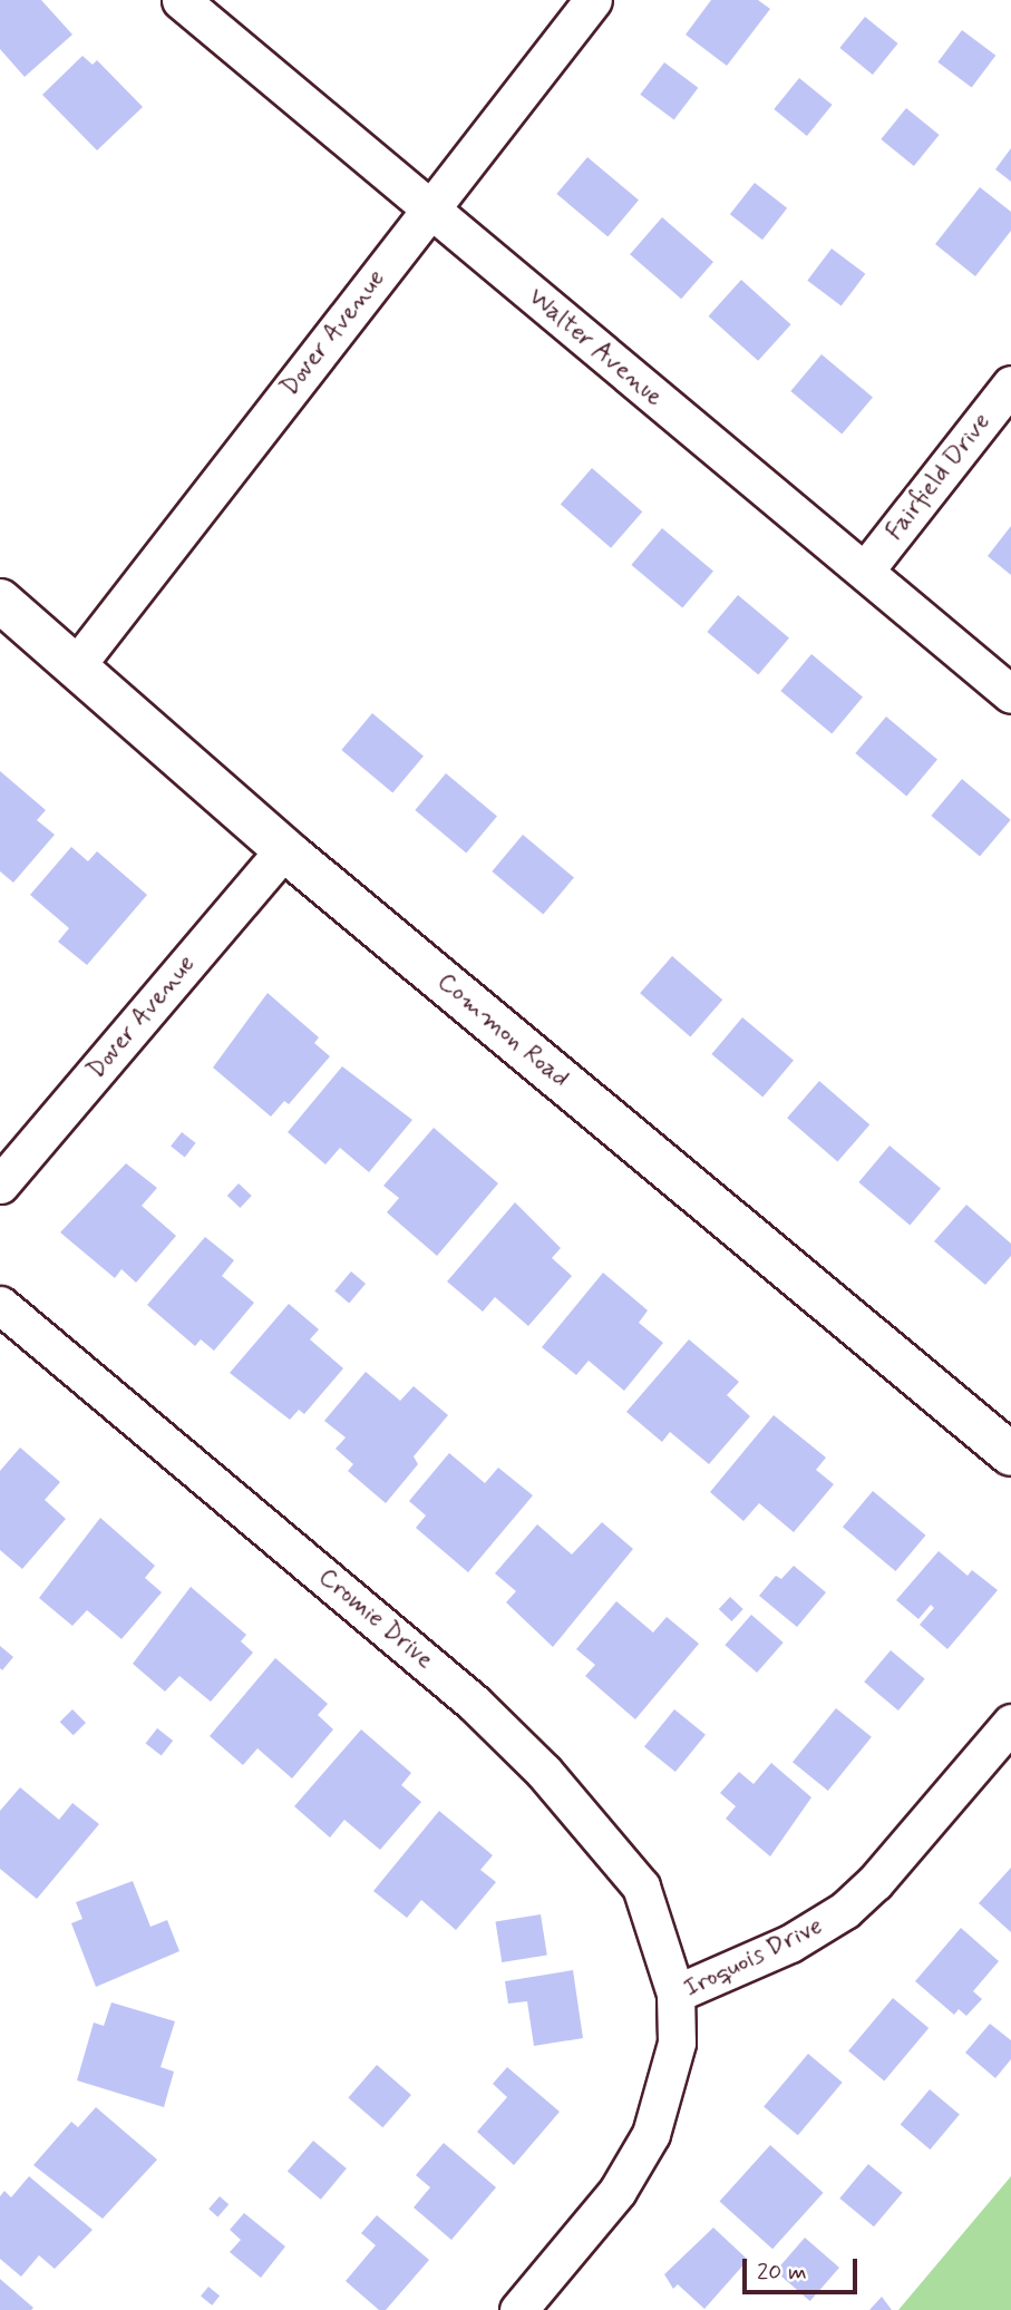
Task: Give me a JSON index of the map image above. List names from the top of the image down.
{
  "streets": {
    "street": [
      "Dover Avenue",
      "Walter Avenue",
      "Fairfield Drive",
      "Common Road",
      "Cromie Drive",
      "Iroquois Drive"
    ]
  },
  "crossings": [
    ["Dover Avenue", "Walter Avenue"],
    ["Dover Avenue", "Common Road"],
    ["Walter Avenue", "Fairfield Drive"],
    ["Cromie Drive", "Iroquois Drive"]
  ],
  "scale_bar": "20 m"
}
